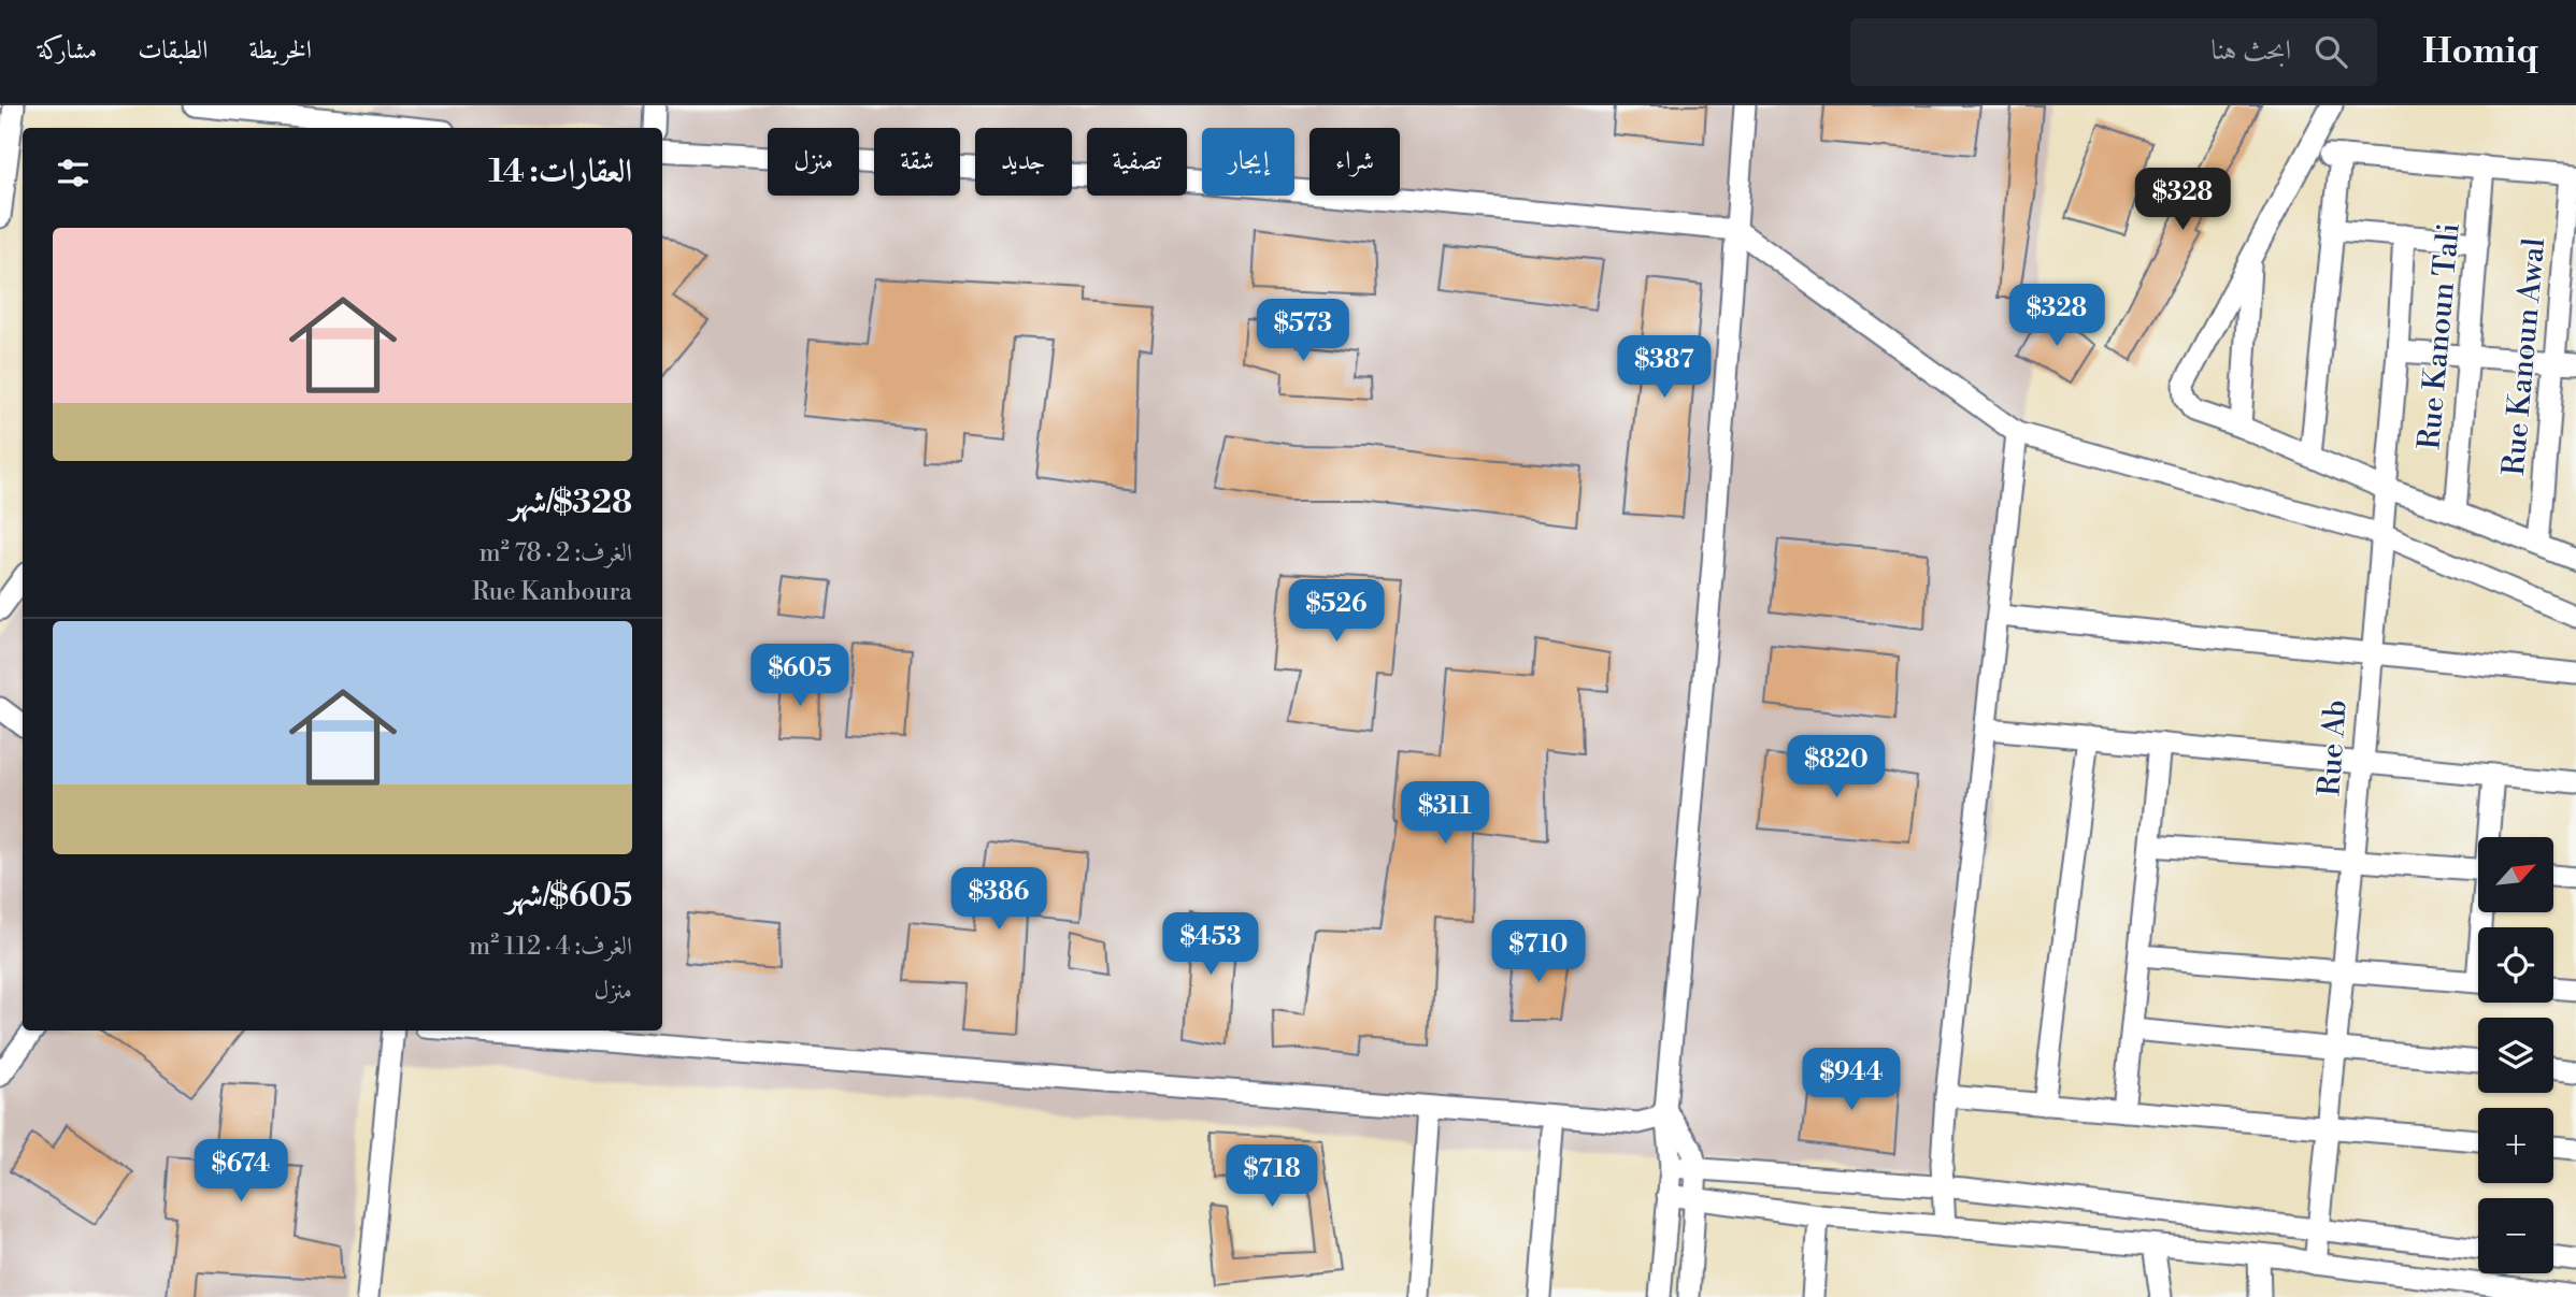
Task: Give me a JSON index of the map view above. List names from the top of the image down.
{
  "streets": {
    "street": ["Rue Kanoun Tali", "Rue Kanoun Awal", "Rue Ab"]
  },
  "north": "top right",
  "page": {
    "header": "Homiq",
    "search": "ابحث هنا",
    "nav": ["الخريطة", "الطبقات", "مشاركة"],
    "chip": [
      "شراء",
      "إيجار",
      "تصفية",
      "جديد",
      "شقة",
      "منزل"
    ],
    "heading": "العقارات: 14",
    "price": [
      "$328",
      "$328",
      "$573",
      "$387",
      "$526",
      "$605",
      "$820",
      "$311",
      "$386",
      "$453",
      "$710",
      "$944",
      "$674",
      "$718"
    ],
    "list": [
      {
        "name": "$328/شهر",
        "note": "الغرف: 2 · 78 m² · Rue Kanboura"
      },
      {
        "name": "$605/شهر",
        "note": "الغرف: 4 · 112 m² · منزل"
      }
    ],
    "map_buttons": ["+", "−"]
  }
}
